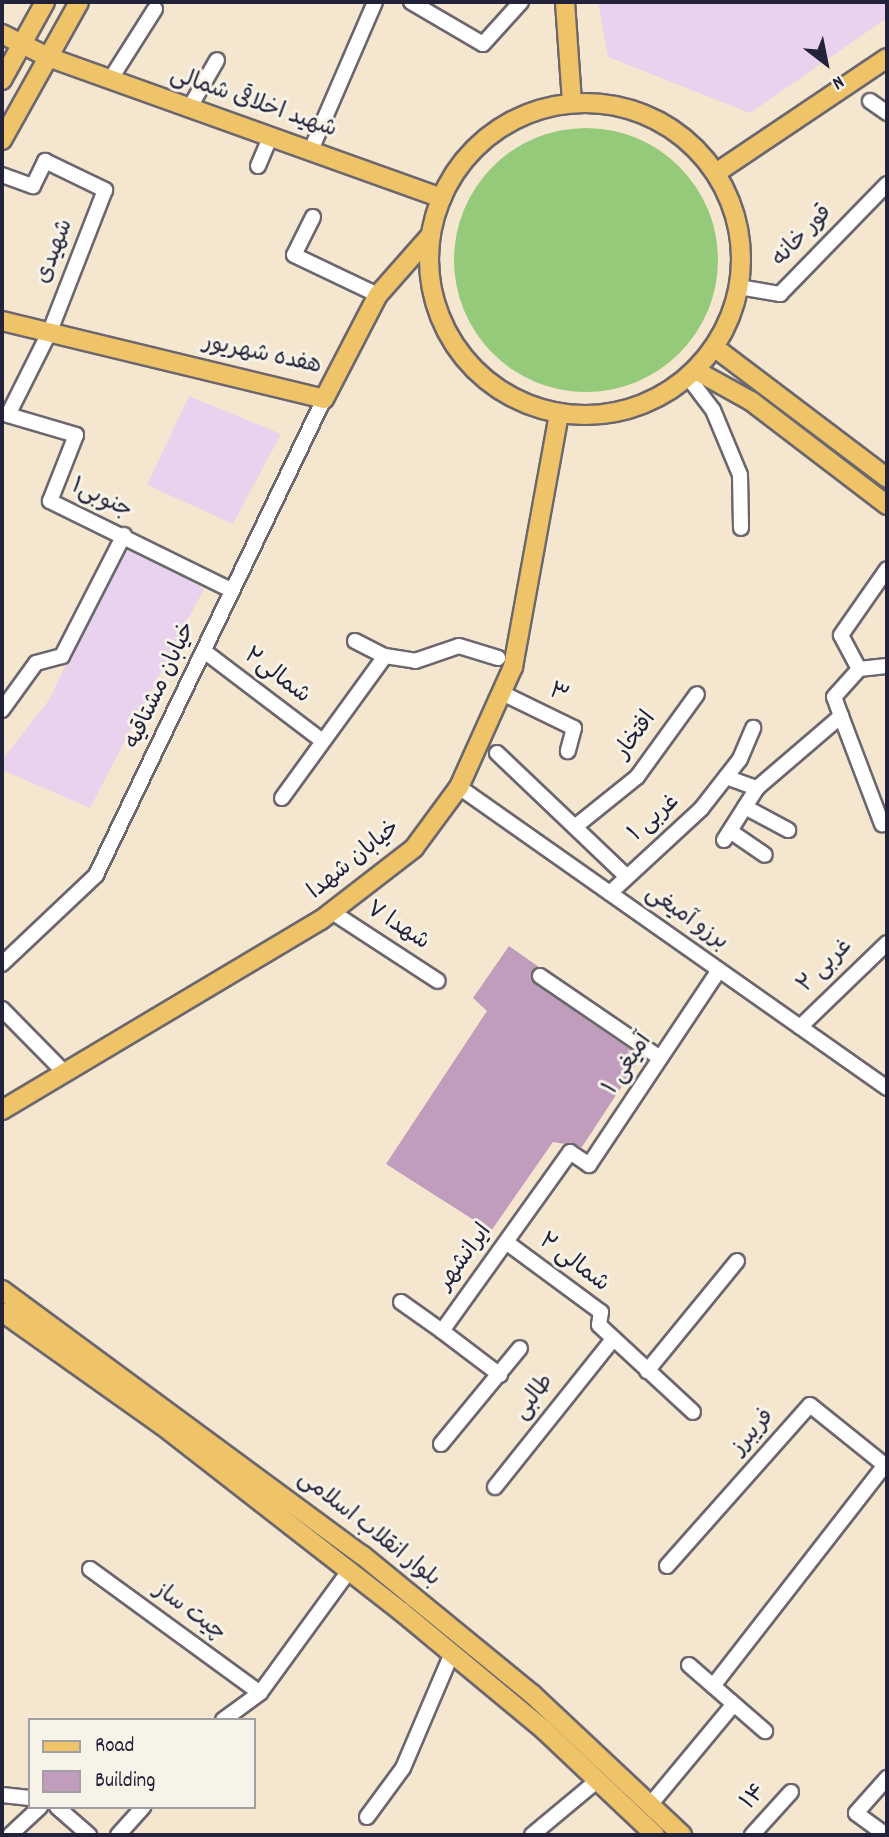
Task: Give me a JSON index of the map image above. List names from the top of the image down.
{
  "streets": {
    "main road": [
      "شهید اخلاقی شمالی",
      "هفده شهریور",
      "خیابان شهدا",
      "بلوار انقلاب اسلامی"
    ],
    "street": [
      "قور خانه",
      "شهیدی",
      "جنوبی۱",
      "شمالی۲",
      "خیابان مشتاقیه",
      "۳",
      "افتخار",
      "۱ غربی",
      "برزو آمیغی",
      "شهدا ۷",
      "۲ غربی",
      "آمیغی ۱",
      "ایرانشهر",
      "۲ شمالی",
      "طالبی",
      "فریبرز",
      "چیت ساز",
      "۱۴"
    ]
  },
  "crossings": [
    ["شهیدی", "هفده شهریور"],
    ["شهیدی", "جنوبی۱"],
    ["هفده شهریور", "جنوبی۱"],
    ["هفده شهریور", "خیابان مشتاقیه"],
    ["جنوبی۱", "خیابان مشتاقیه"],
    ["شمالی۲", "خیابان مشتاقیه"],
    ["۳", "خیابان شهدا"],
    ["۱ غربی", "برزو آمیغی"],
    ["خیابان شهدا", "برزو آمیغی"],
    ["خیابان شهدا", "شهدا ۷"],
    ["برزو آمیغی", "۲ غربی"],
    ["برزو آمیغی", "آمیغی ۱"],
    ["آمیغی ۱", "ایرانشهر"],
    ["ایرانشهر", "۲ شمالی"],
    ["۲ شمالی", "طالبی"]
  ],
  "legend": ["Road", "Building"],
  "north": "bottom right"
}
